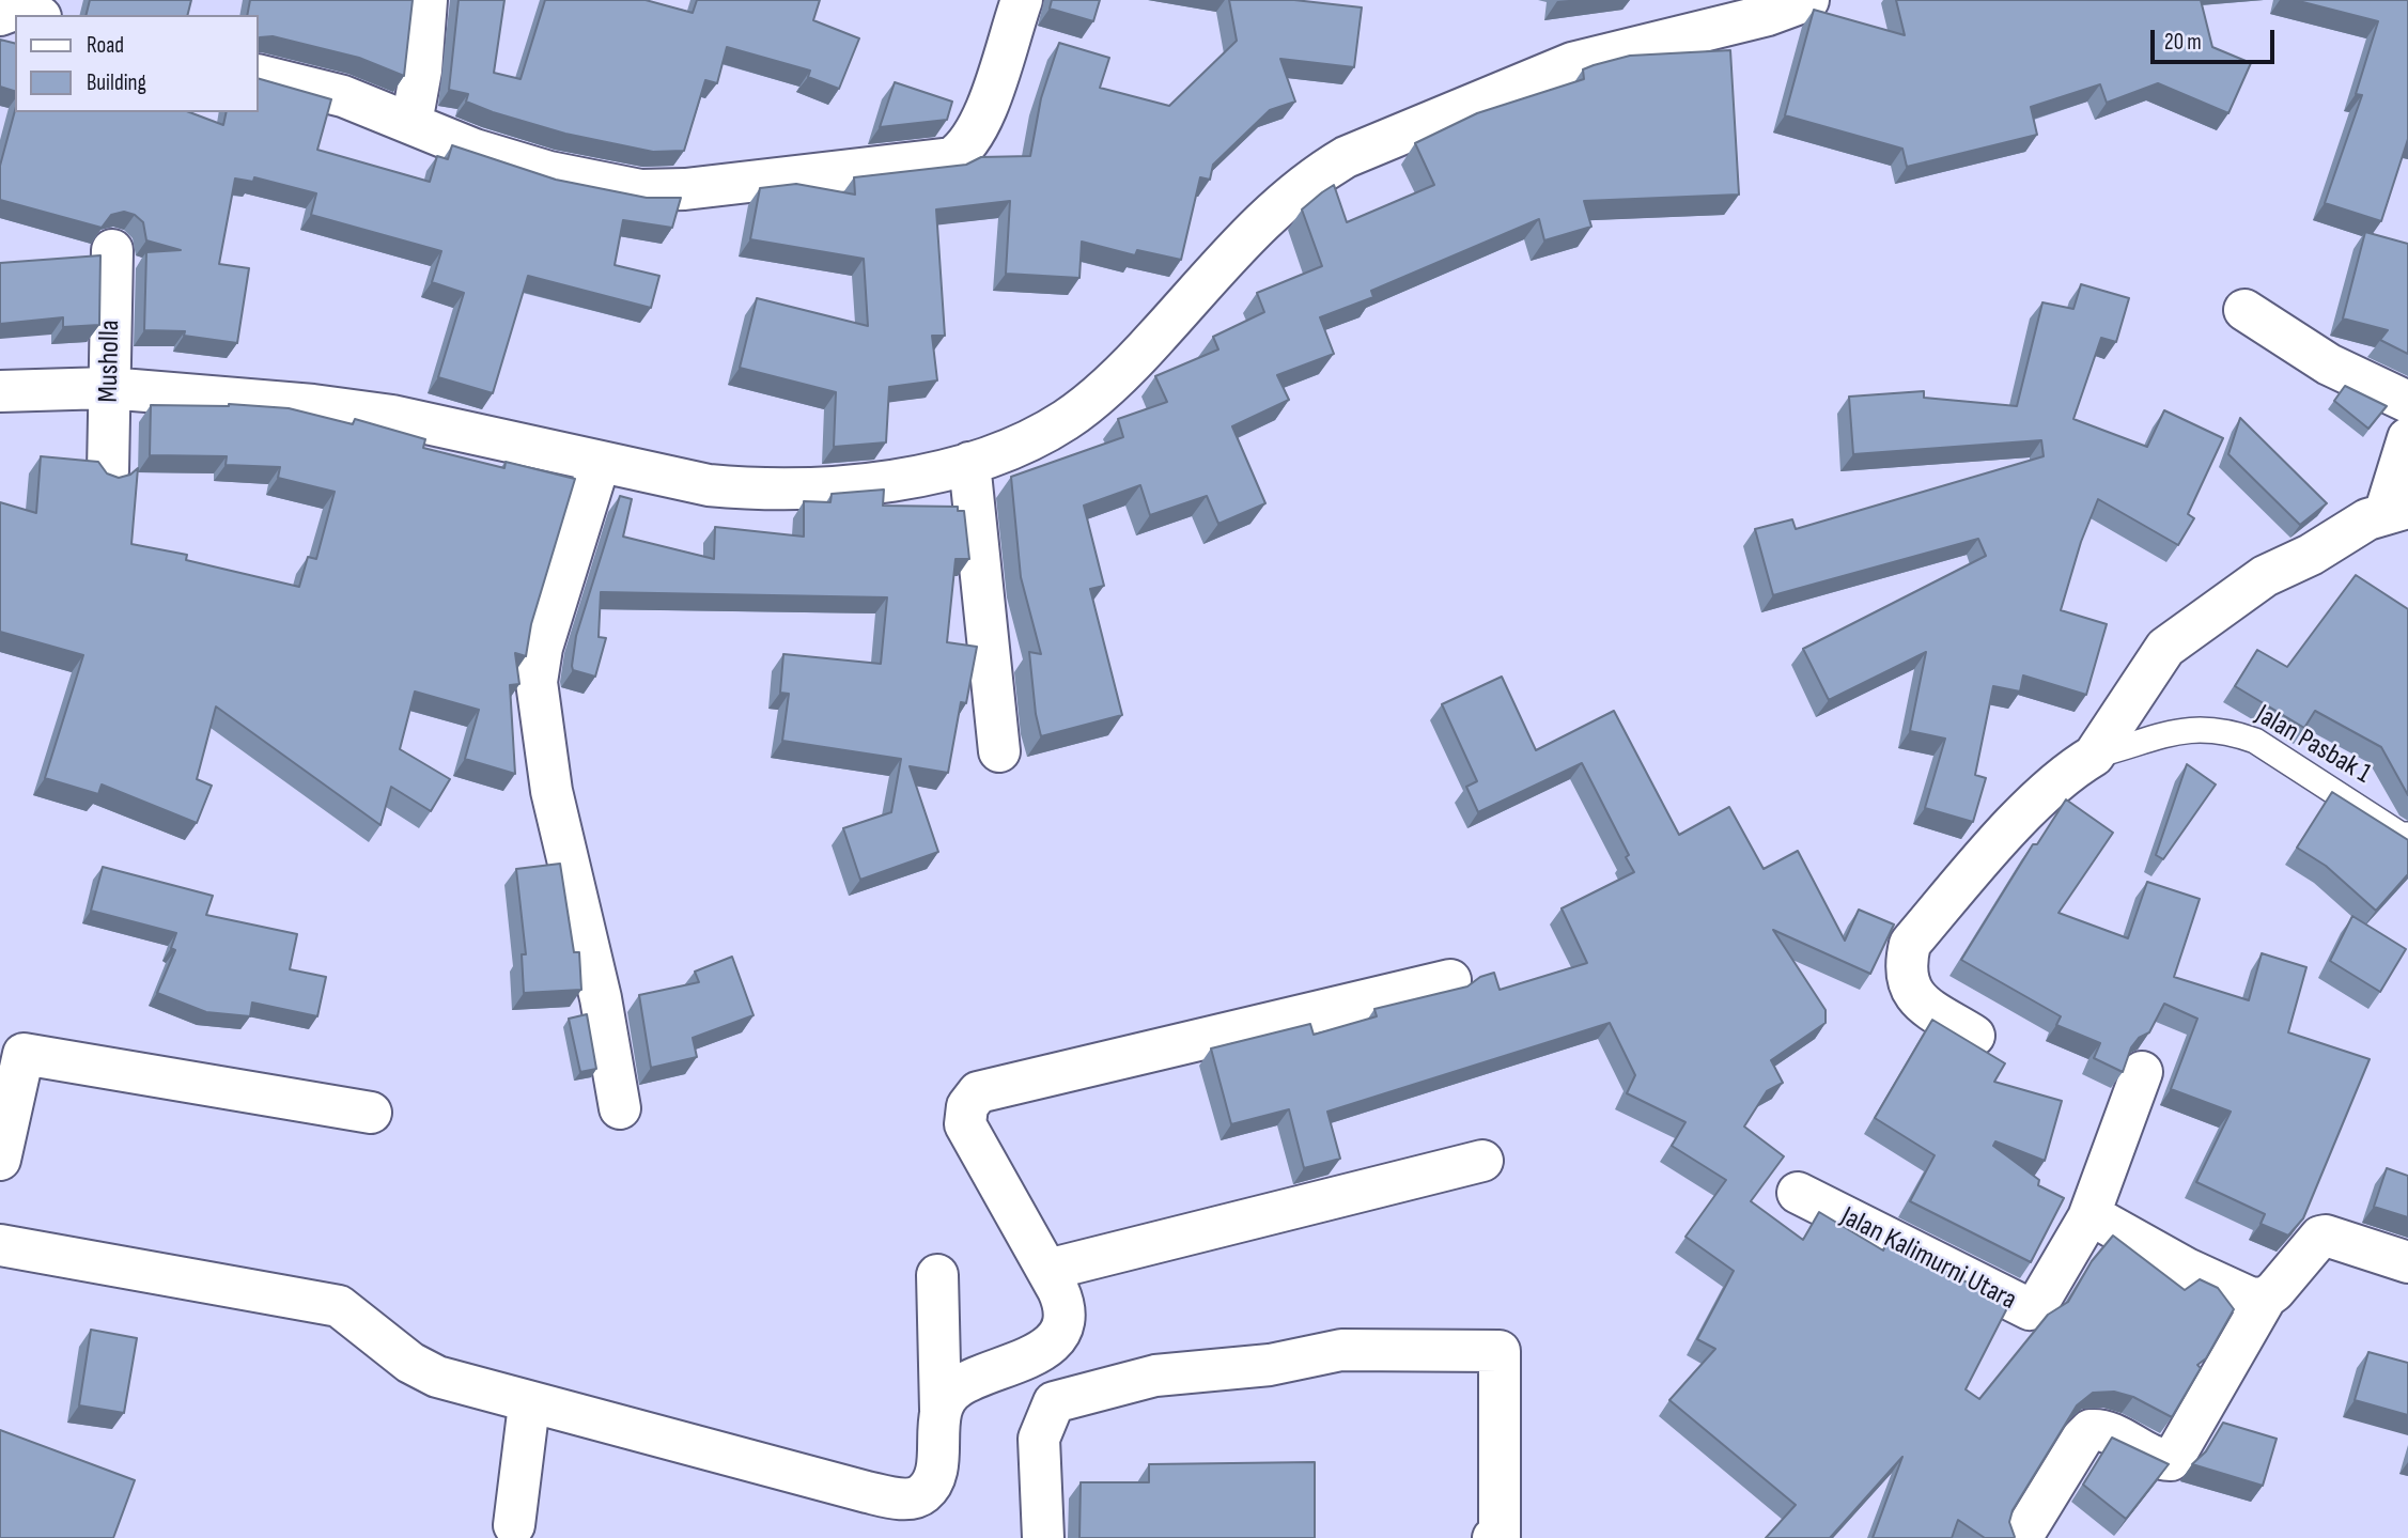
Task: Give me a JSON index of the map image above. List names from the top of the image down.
{
  "streets": {
    "street": ["Musholla", "Jalan Kalimurni Utara"],
    "lane": ["Jalan Pasbak 1"]
  },
  "legend": ["Road", "Building"],
  "scale_bar": "20 m"
}
